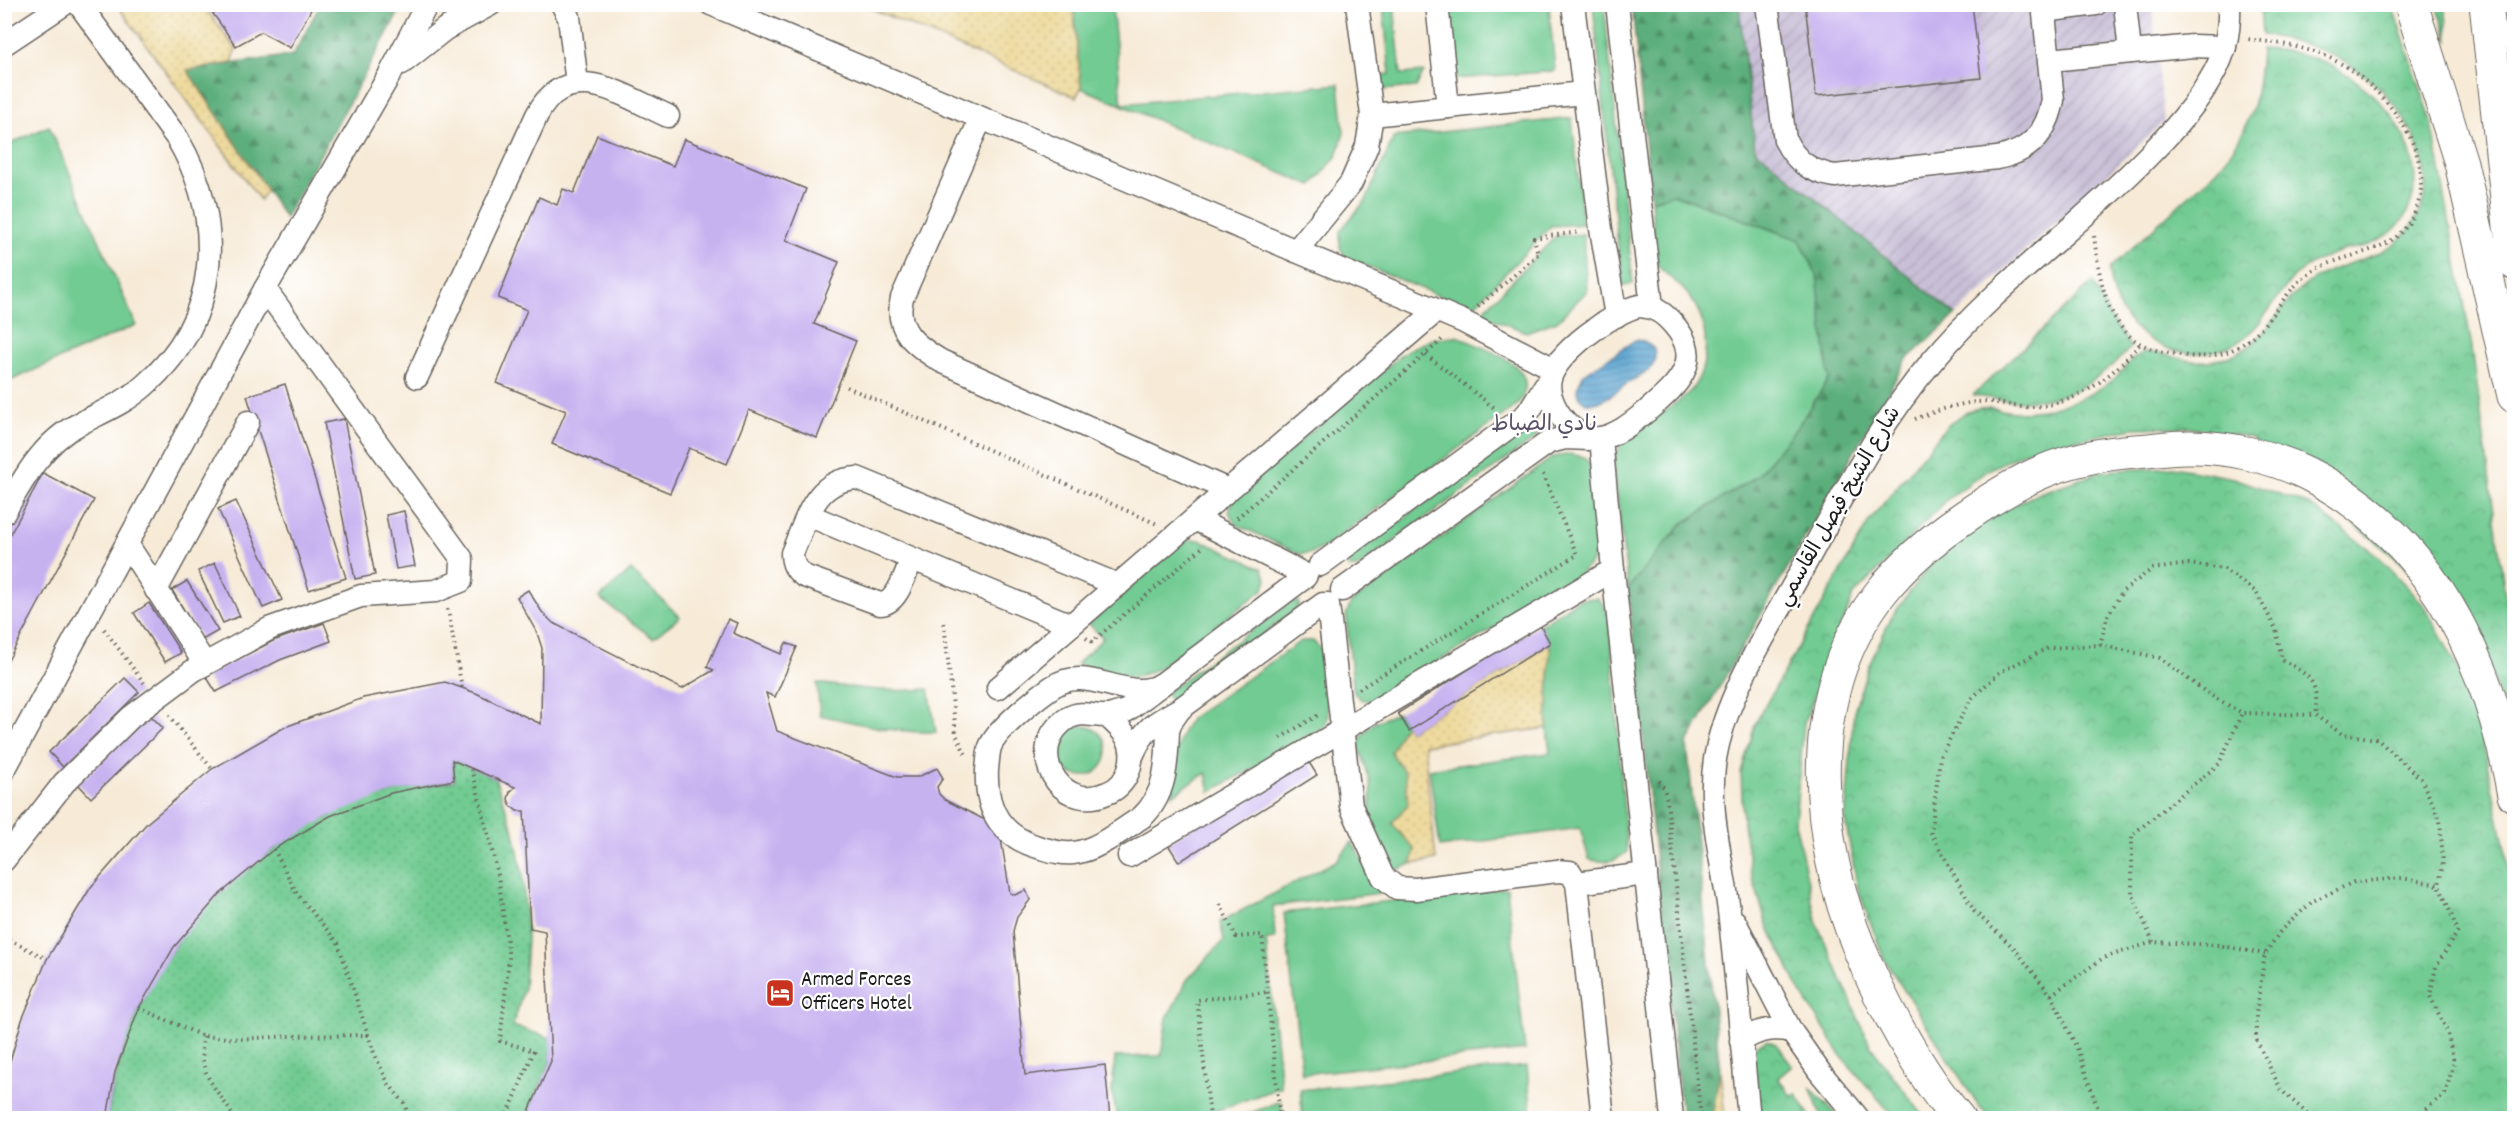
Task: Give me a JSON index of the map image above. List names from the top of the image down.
{
  "streets": {
    "street": ["شارع الشيخ فيصل القاسمي"]
  },
  "districts": ["نادي الضباط"],
  "places": {
    "hotel": ["Armed Forces Officers Hotel"]
  }
}
